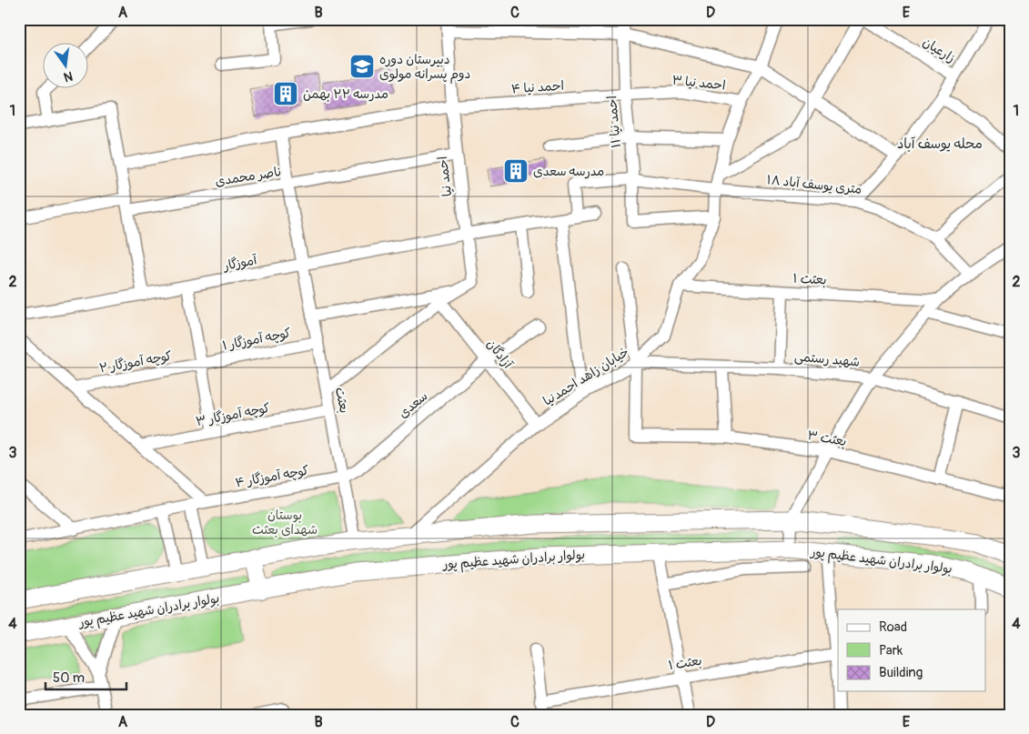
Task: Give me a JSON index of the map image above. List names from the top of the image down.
{
  "streets": {
    "main road": ["بولوار برادران شهید عظیم‌ پور"],
    "street": [
      "زارعیان",
      "احمد نیا ۳",
      "احمد نیا ۴",
      "احمد نیا ۱۱",
      "ناصر محمدی",
      "احمد نیا",
      "۱۸ متری یوسف آباد",
      "آموزگار",
      "بعثت ۱",
      "کوچه آموزگار ۱",
      "آزادگان",
      "شهید رستمی",
      "کوچه آموزگار ۲",
      "خیابان زاهد احمدنیا",
      "بعثت",
      "سعدی",
      "کوچه آموزگار ۳",
      "بعثت ۳",
      "کوچه آموزگار ۴"
    ]
  },
  "crossings": [
    ["احمد نیا ۳", "احمد نیا ۴"],
    ["احمد نیا ۳", "احمد نیا ۱۱"],
    ["احمد نیا ۳", "خیابان زاهد احمدنیا"],
    ["احمد نیا ۴", "احمد نیا ۱۱"],
    ["احمد نیا ۴", "احمد نیا"],
    ["احمد نیا ۴", "بعثت"],
    ["احمد نیا ۱۱", "۱۸ متری یوسف آباد"],
    ["احمد نیا ۱۱", "خیابان زاهد احمدنیا"],
    ["ناصر محمدی", "احمد نیا"],
    ["ناصر محمدی", "بعثت"],
    ["احمد نیا", "آموزگار"],
    ["۱۸ متری یوسف آباد", "خیابان زاهد احمدنیا"],
    ["آموزگار", "بعثت"],
    ["بعثت ۱", "خیابان زاهد احمدنیا"],
    ["کوچه آموزگار ۱", "کوچه آموزگار ۲"],
    ["کوچه آموزگار ۱", "بعثت"],
    ["آزادگان", "خیابان زاهد احمدنیا"],
    ["آزادگان", "سعدی"],
    ["شهید رستمی", "خیابان زاهد احمدنیا"],
    ["شهید رستمی", "بعثت ۳"],
    ["خیابان زاهد احمدنیا", "بعثت ۳"],
    ["بعثت", "سعدی"],
    ["بعثت", "کوچه آموزگار ۳"],
    ["بعثت", "کوچه آموزگار ۴"],
    ["سعدی", "کوچه آموزگار ۴"]
  ],
  "districts": ["محله یوسف آباد"],
  "parks": ["بوستان شهدای بعثت"],
  "places": {
    "school or university": ["دبیرستان دوره دوم پسرانه مولوی"],
    "building": ["مدرسه ۲۲ بهمن", "مدرسه سعدی"]
  },
  "legend": ["Road", "Park", "Building"],
  "scale_bar": "50 m",
  "north": "bottom",
  "grid": {
    "columns": [
      "A",
      "B",
      "C",
      "D",
      "E"
    ],
    "rows": [
      "1",
      "2",
      "3",
      "4"
    ]
  }
}
